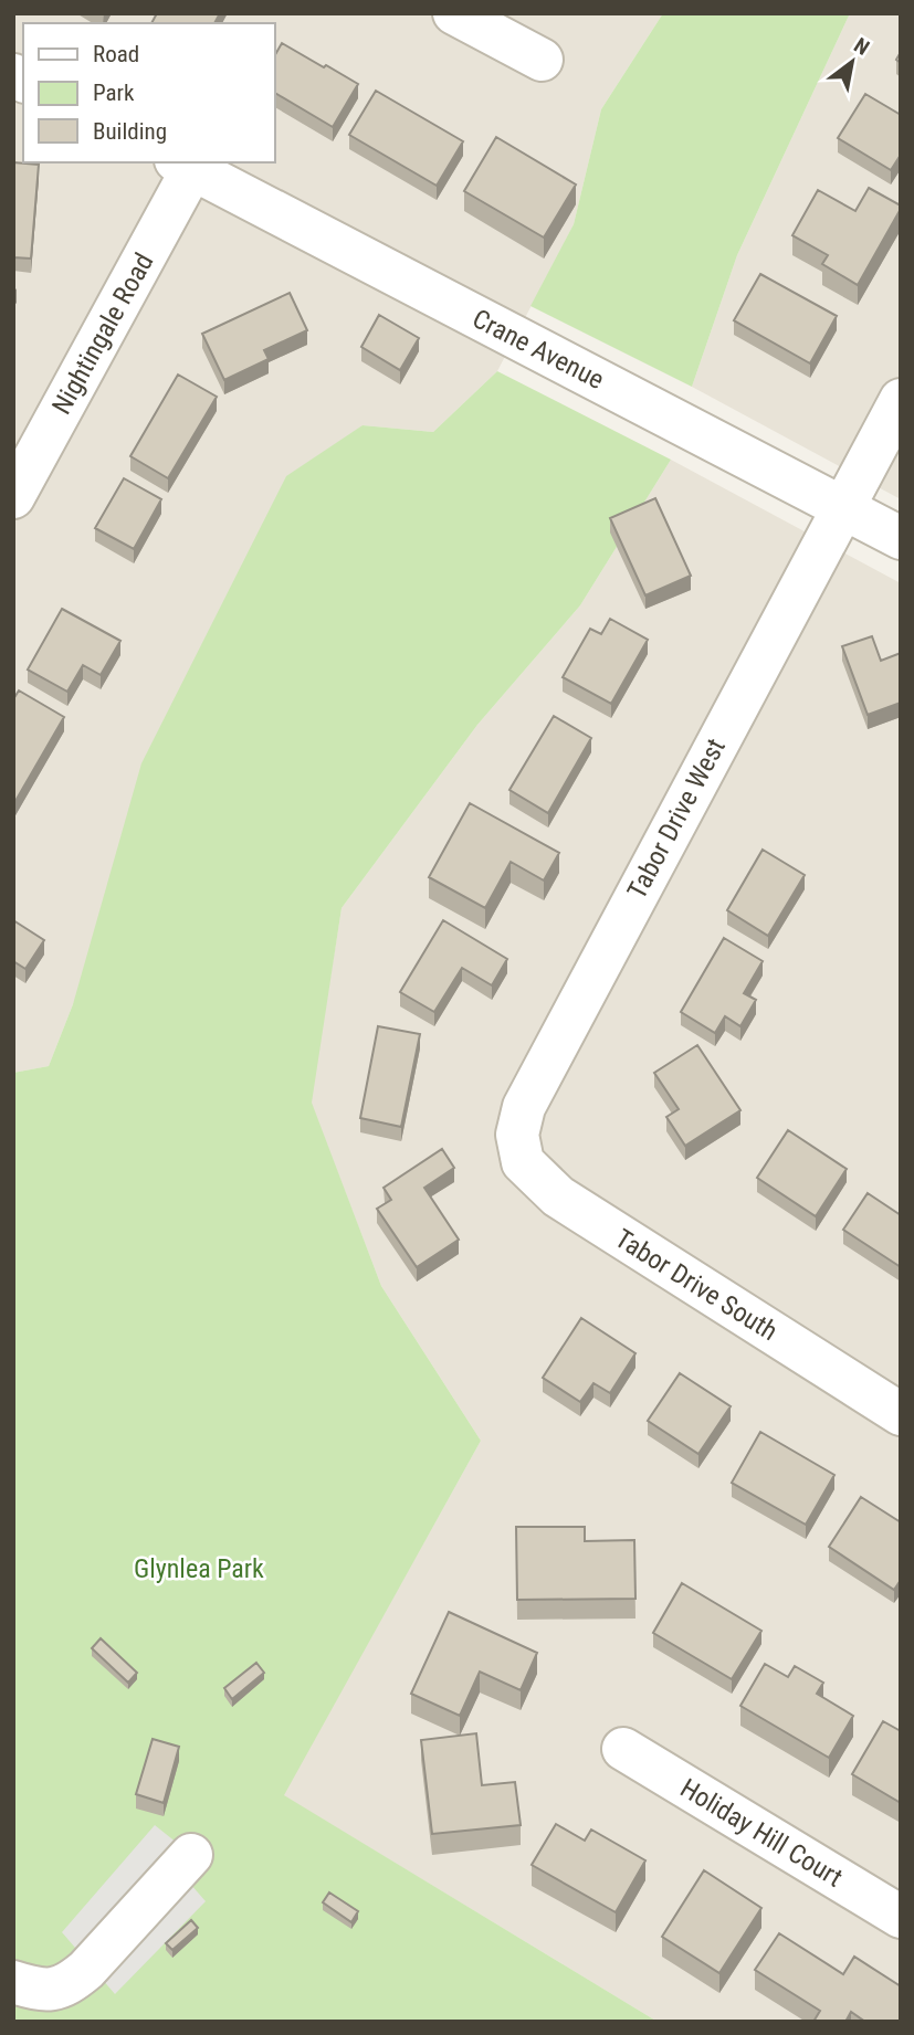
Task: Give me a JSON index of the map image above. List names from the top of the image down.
{
  "streets": {
    "street": [
      "Nightingale Road",
      "Crane Avenue",
      "Tabor Drive West",
      "Tabor Drive South",
      "Holiday Hill Court"
    ]
  },
  "crossings": [
    ["Nightingale Road", "Crane Avenue"],
    ["Crane Avenue", "Tabor Drive West"],
    ["Tabor Drive West", "Tabor Drive South"]
  ],
  "parks": ["Glynlea Park"],
  "legend": ["Road", "Park", "Building"],
  "north": "top right"
}
